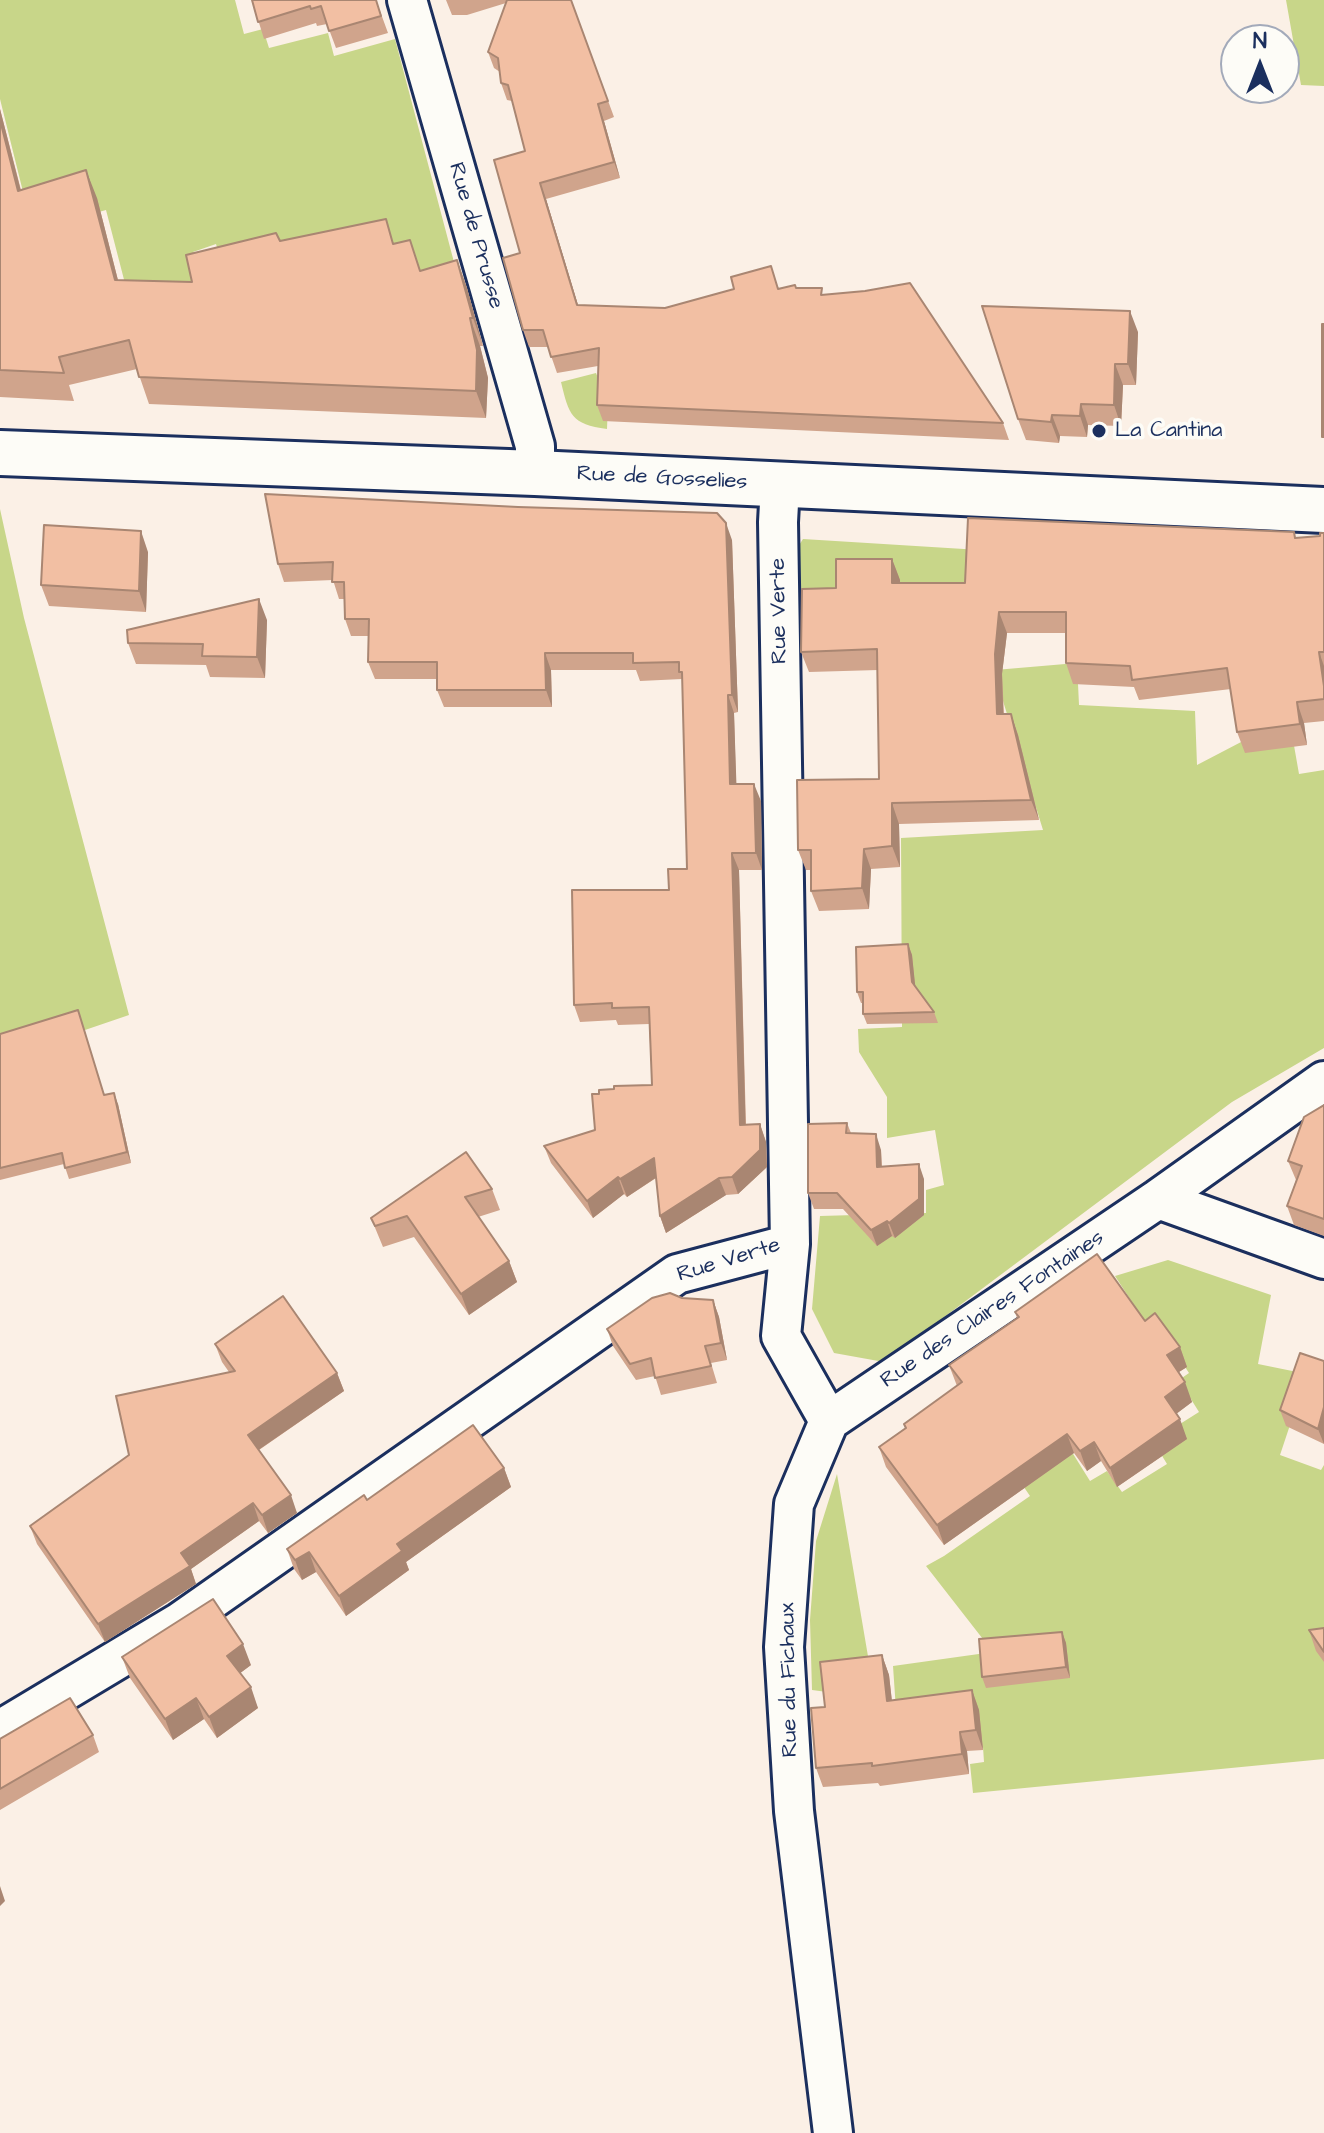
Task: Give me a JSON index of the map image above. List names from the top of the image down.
{
  "streets": {
    "main road": ["Rue de Gosselies"],
    "street": [
      "Rue de Prusse",
      "Rue Verte",
      "Rue des Claires Fontaines",
      "Rue du Fichaux"
    ]
  },
  "crossings": [
    ["Rue de Prusse", "Rue de Gosselies"],
    ["Rue de Gosselies", "Rue Verte"],
    ["Rue des Claires Fontaines", "Rue du Fichaux"]
  ],
  "places": ["La Cantina"],
  "north": "top"
}
